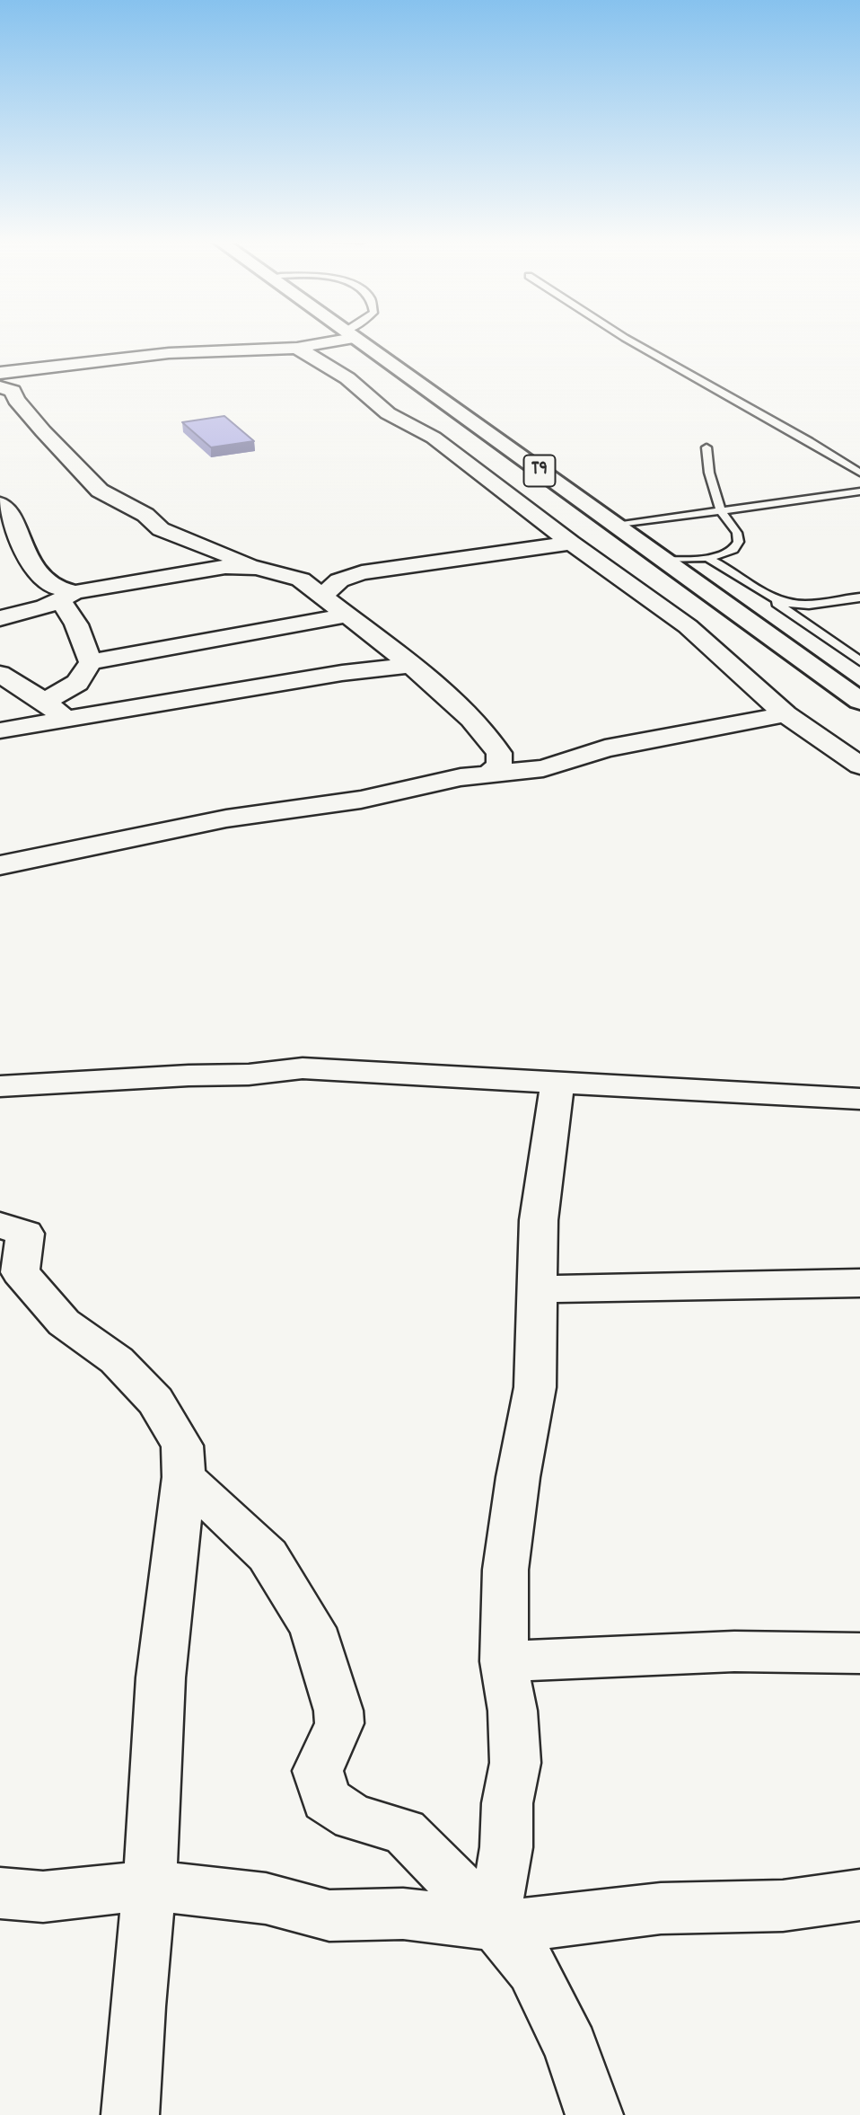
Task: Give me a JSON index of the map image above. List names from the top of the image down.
{
  "streets": {
    "highway": ["T9"]
  }
}
